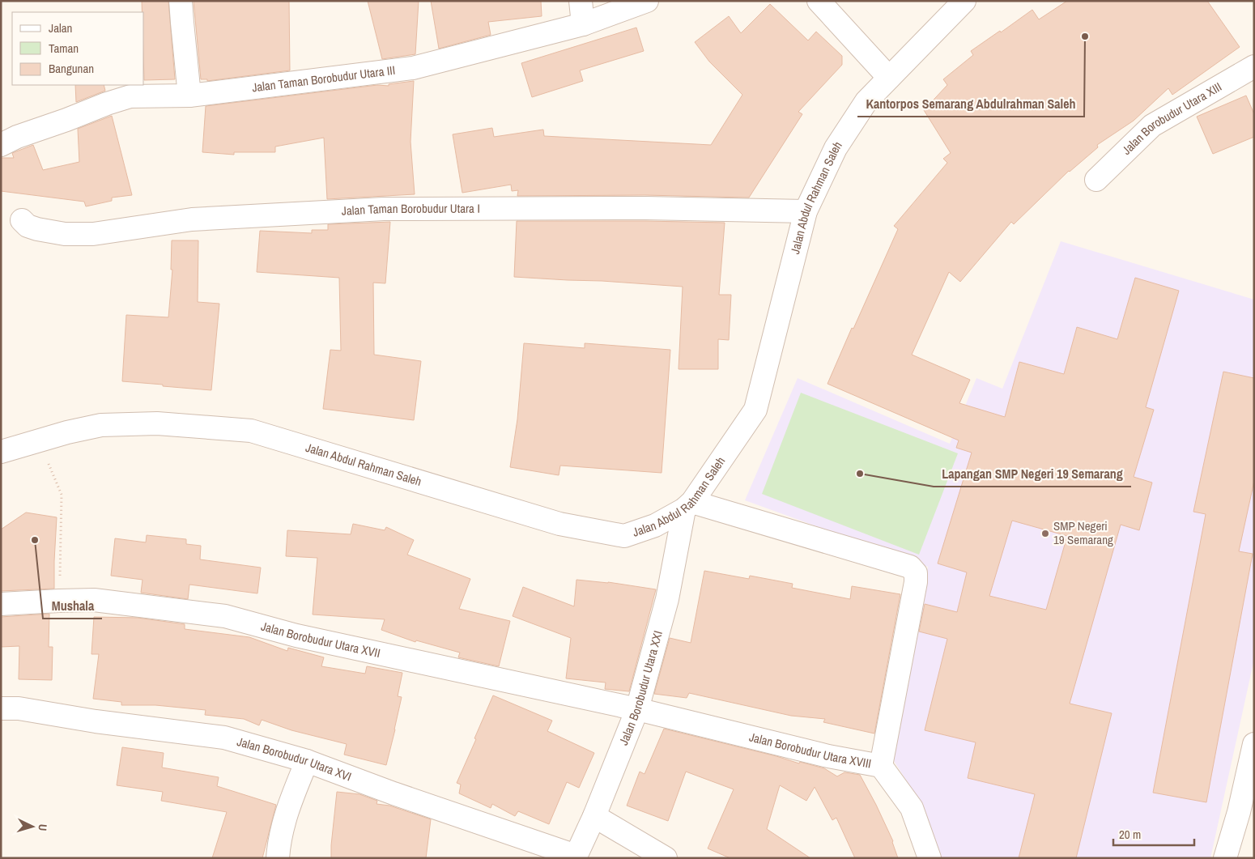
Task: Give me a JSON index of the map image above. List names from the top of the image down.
{
  "streets": {
    "street": [
      "Jalan Taman Borobudur Utara III",
      "Jalan Borobudur Utara XIII",
      "Jalan Abdul Rahman Saleh",
      "Jalan Taman Borobudur Utara I",
      "Jalan Borobudur Utara XVII",
      "Jalan Borobudur Utara XXI",
      "Jalan Borobudur Utara XVIII",
      "Jalan Borobudur Utara XVI"
    ]
  },
  "crossings": [
    ["Jalan Abdul Rahman Saleh", "Jalan Taman Borobudur Utara I"],
    ["Jalan Abdul Rahman Saleh", "Jalan Borobudur Utara XXI"],
    ["Jalan Borobudur Utara XVII", "Jalan Borobudur Utara XXI"],
    ["Jalan Borobudur Utara XVII", "Jalan Borobudur Utara XVIII"],
    ["Jalan Borobudur Utara XXI", "Jalan Borobudur Utara XVIII"],
    ["Jalan Borobudur Utara XXI", "Jalan Borobudur Utara XVI"]
  ],
  "places": [
    "Kantorpos Semarang Abdulrahman Saleh",
    "Lapangan SMP Negeri 19 Semarang",
    "SMP Negeri 19 Semarang",
    "Mushala"
  ],
  "legend": ["Jalan", "Taman", "Bangunan"],
  "scale_bar": "20 m",
  "north": "right"
}
